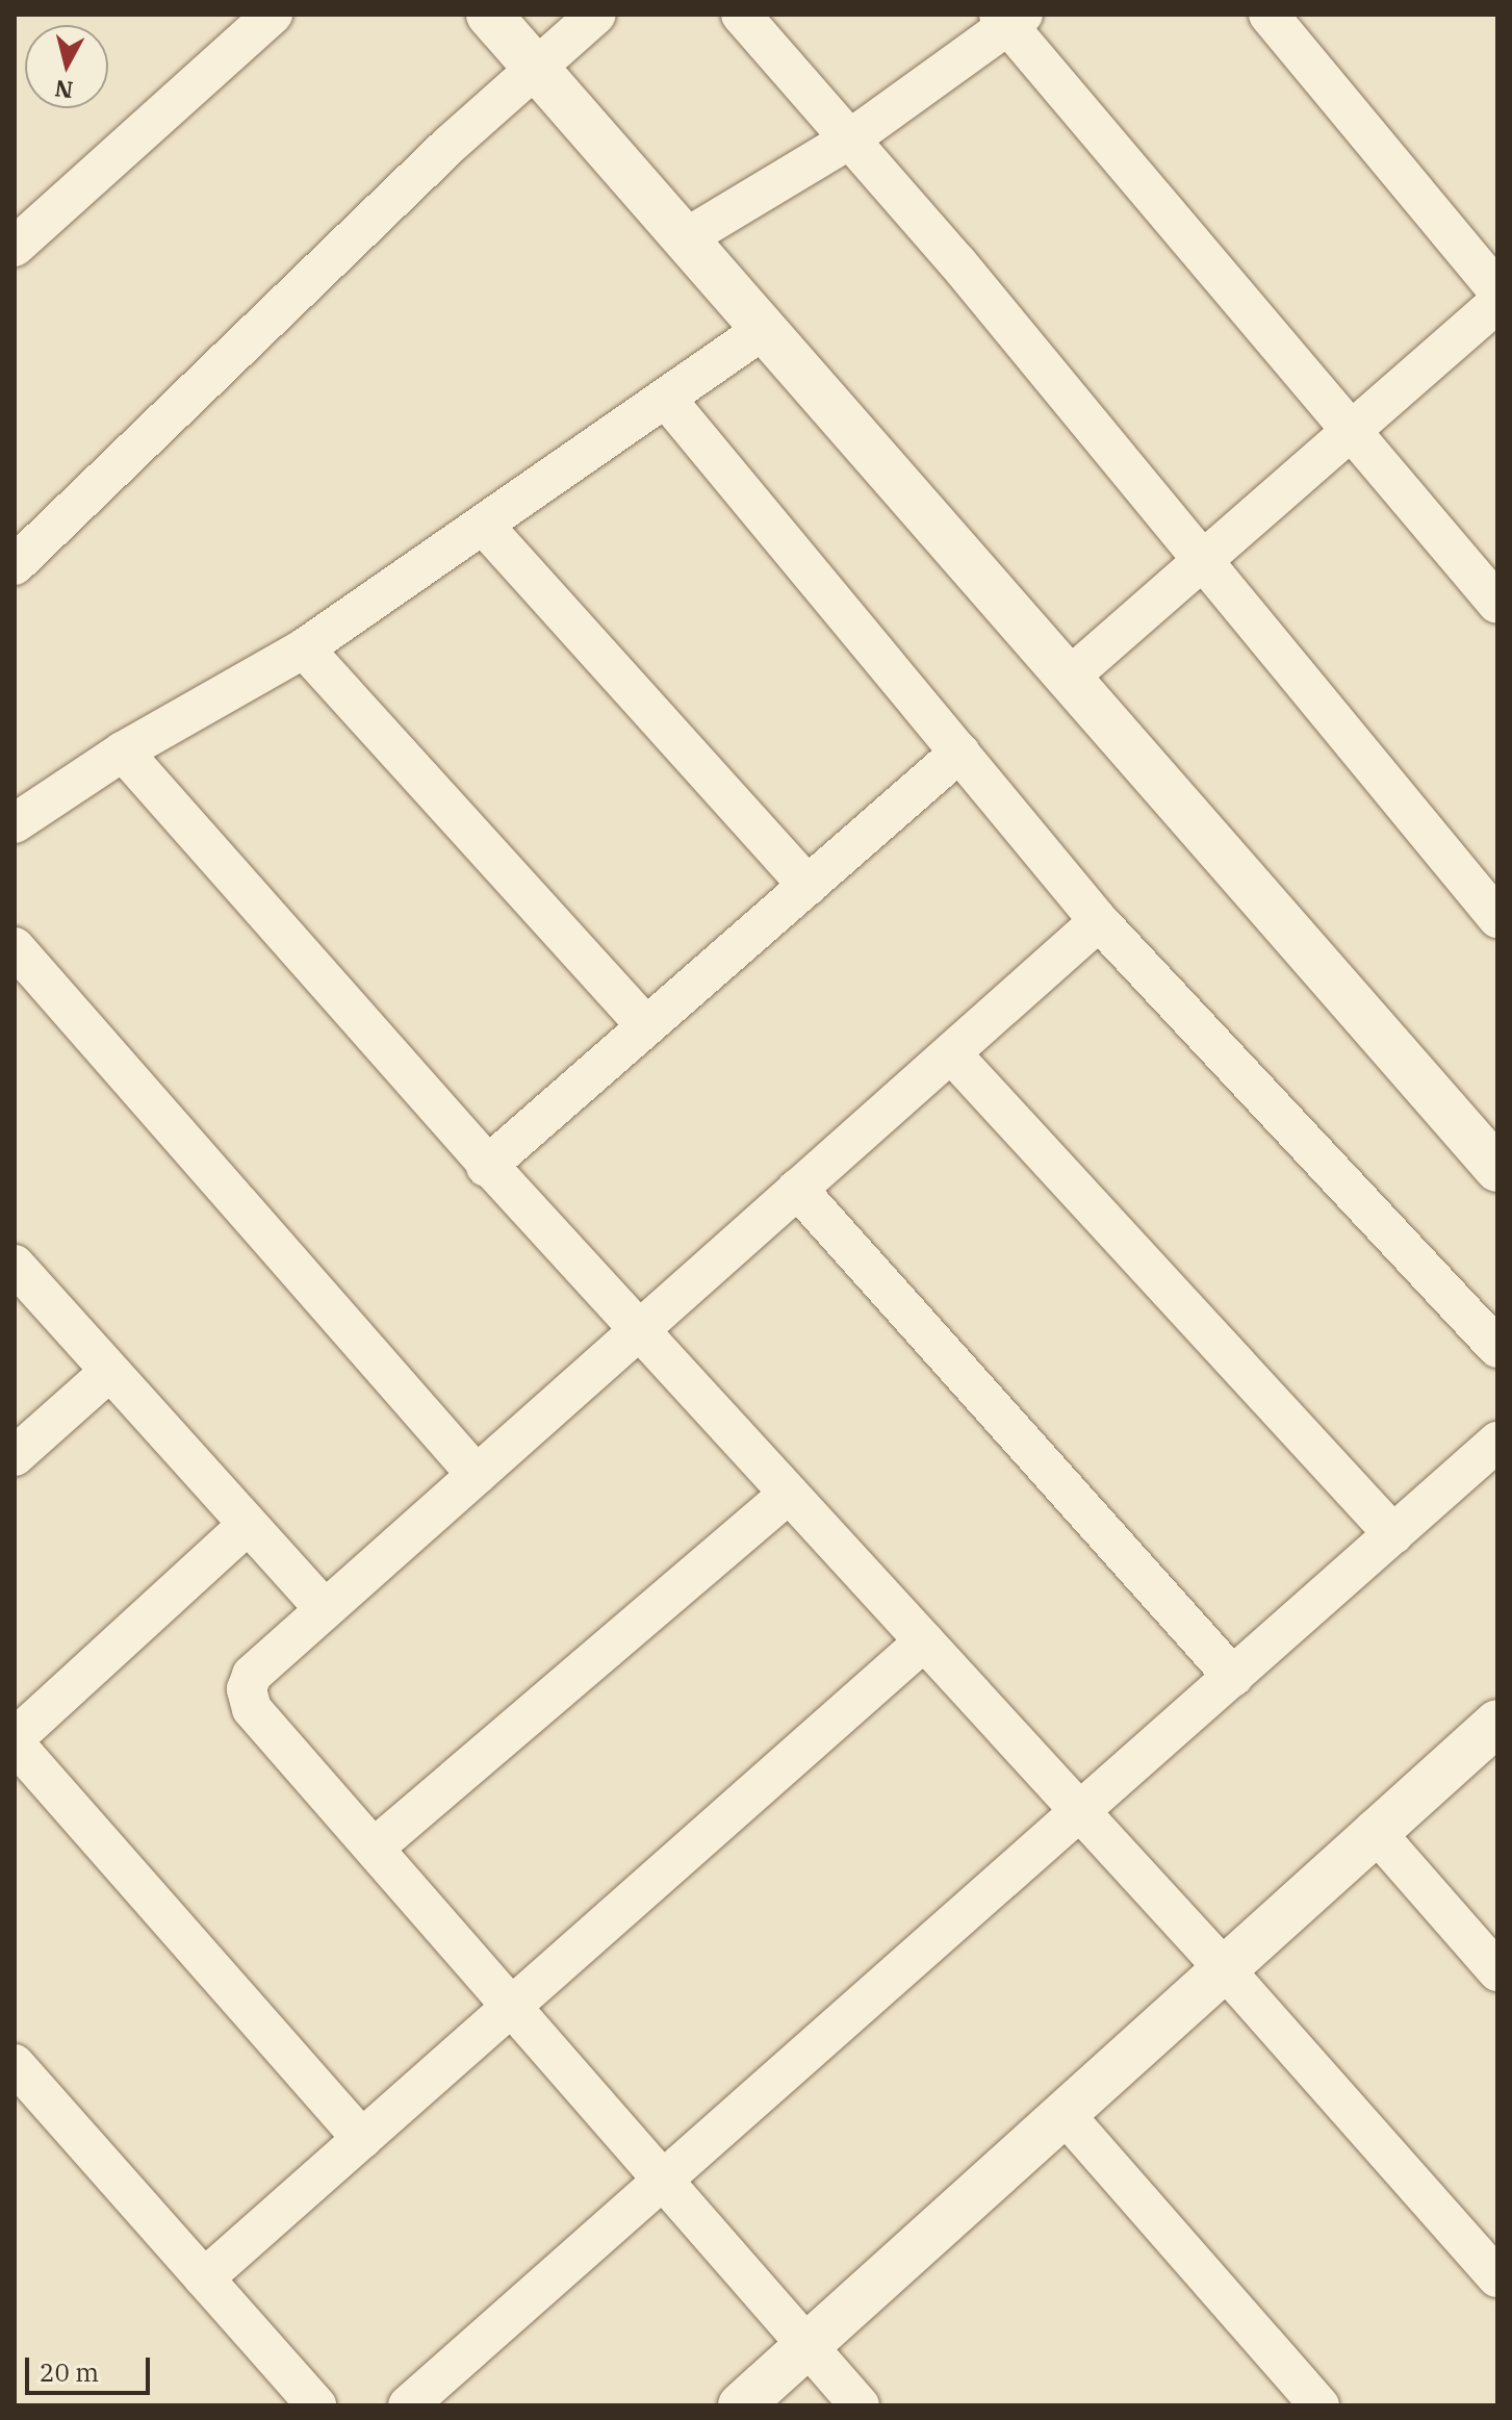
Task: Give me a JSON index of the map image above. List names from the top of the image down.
{
  "scale_bar": "20 m",
  "north": "bottom"
}
